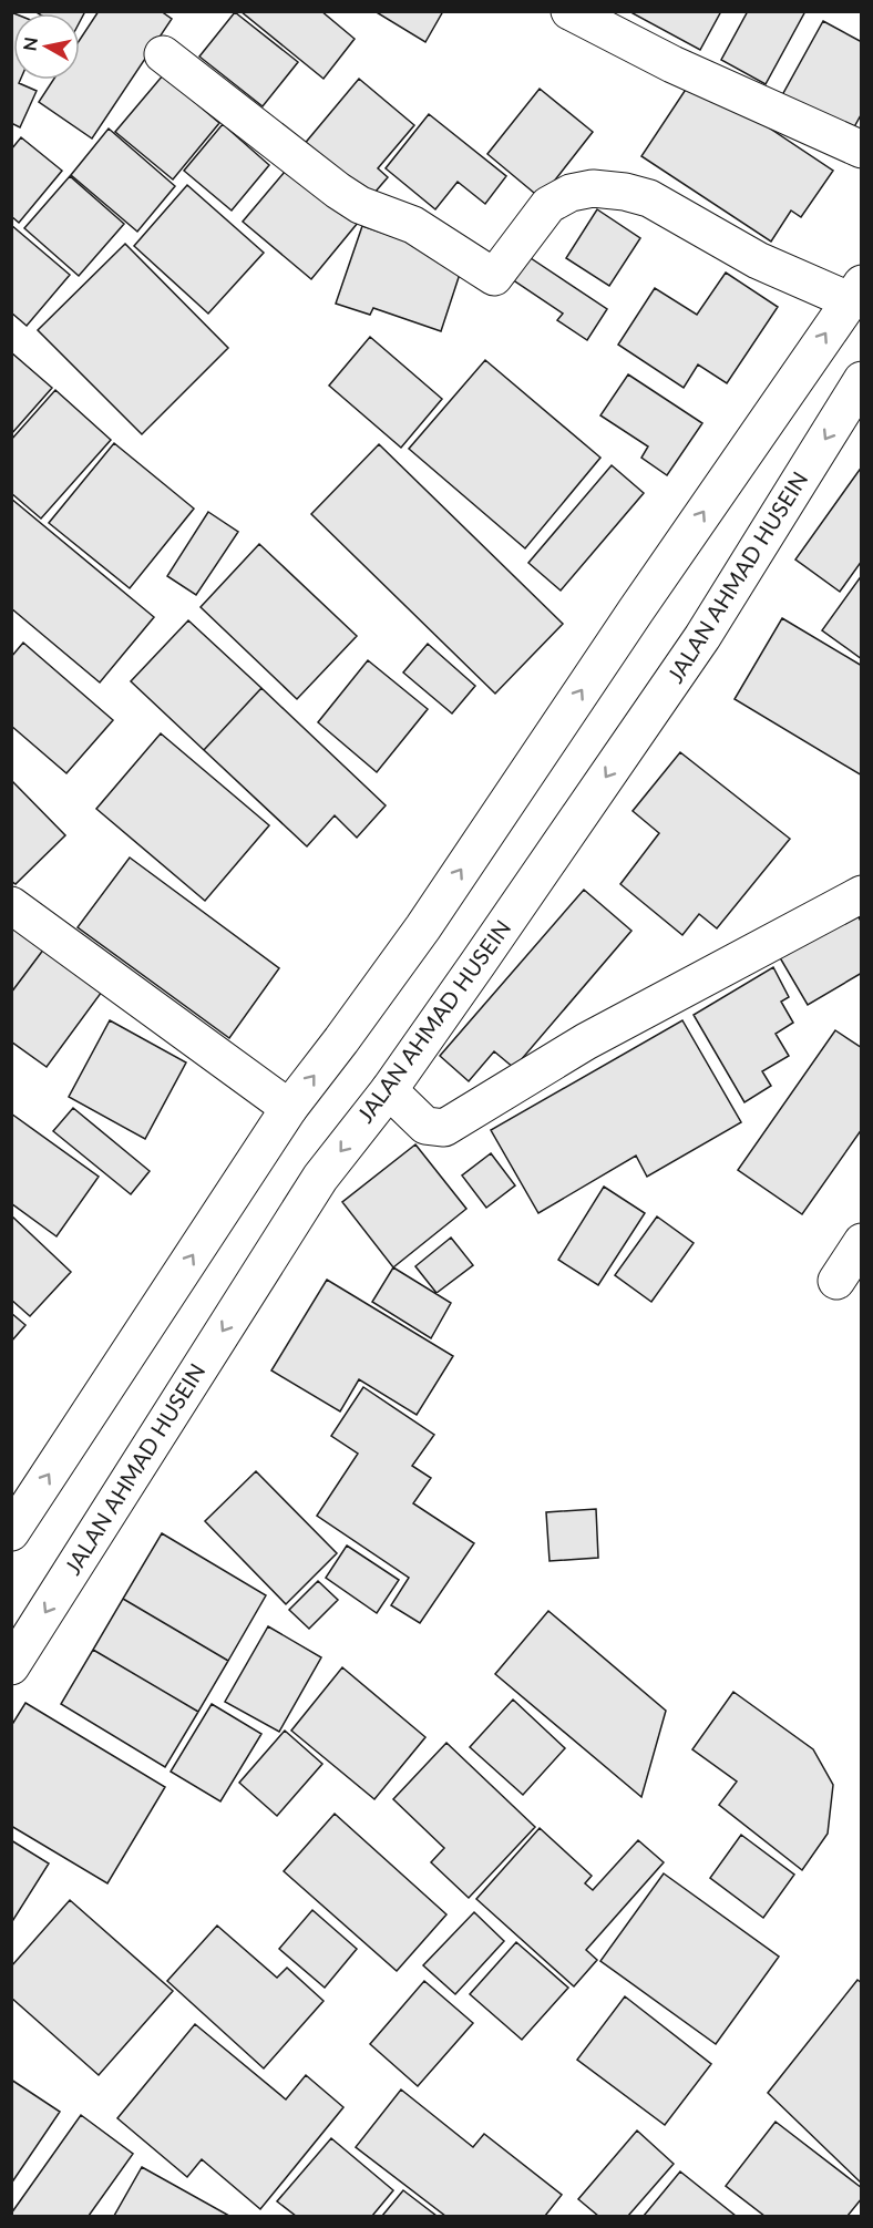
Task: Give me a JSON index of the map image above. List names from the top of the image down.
{
  "streets": {
    "main road": ["JALAN AHMAD HUSEIN"]
  },
  "north": "left"
}
